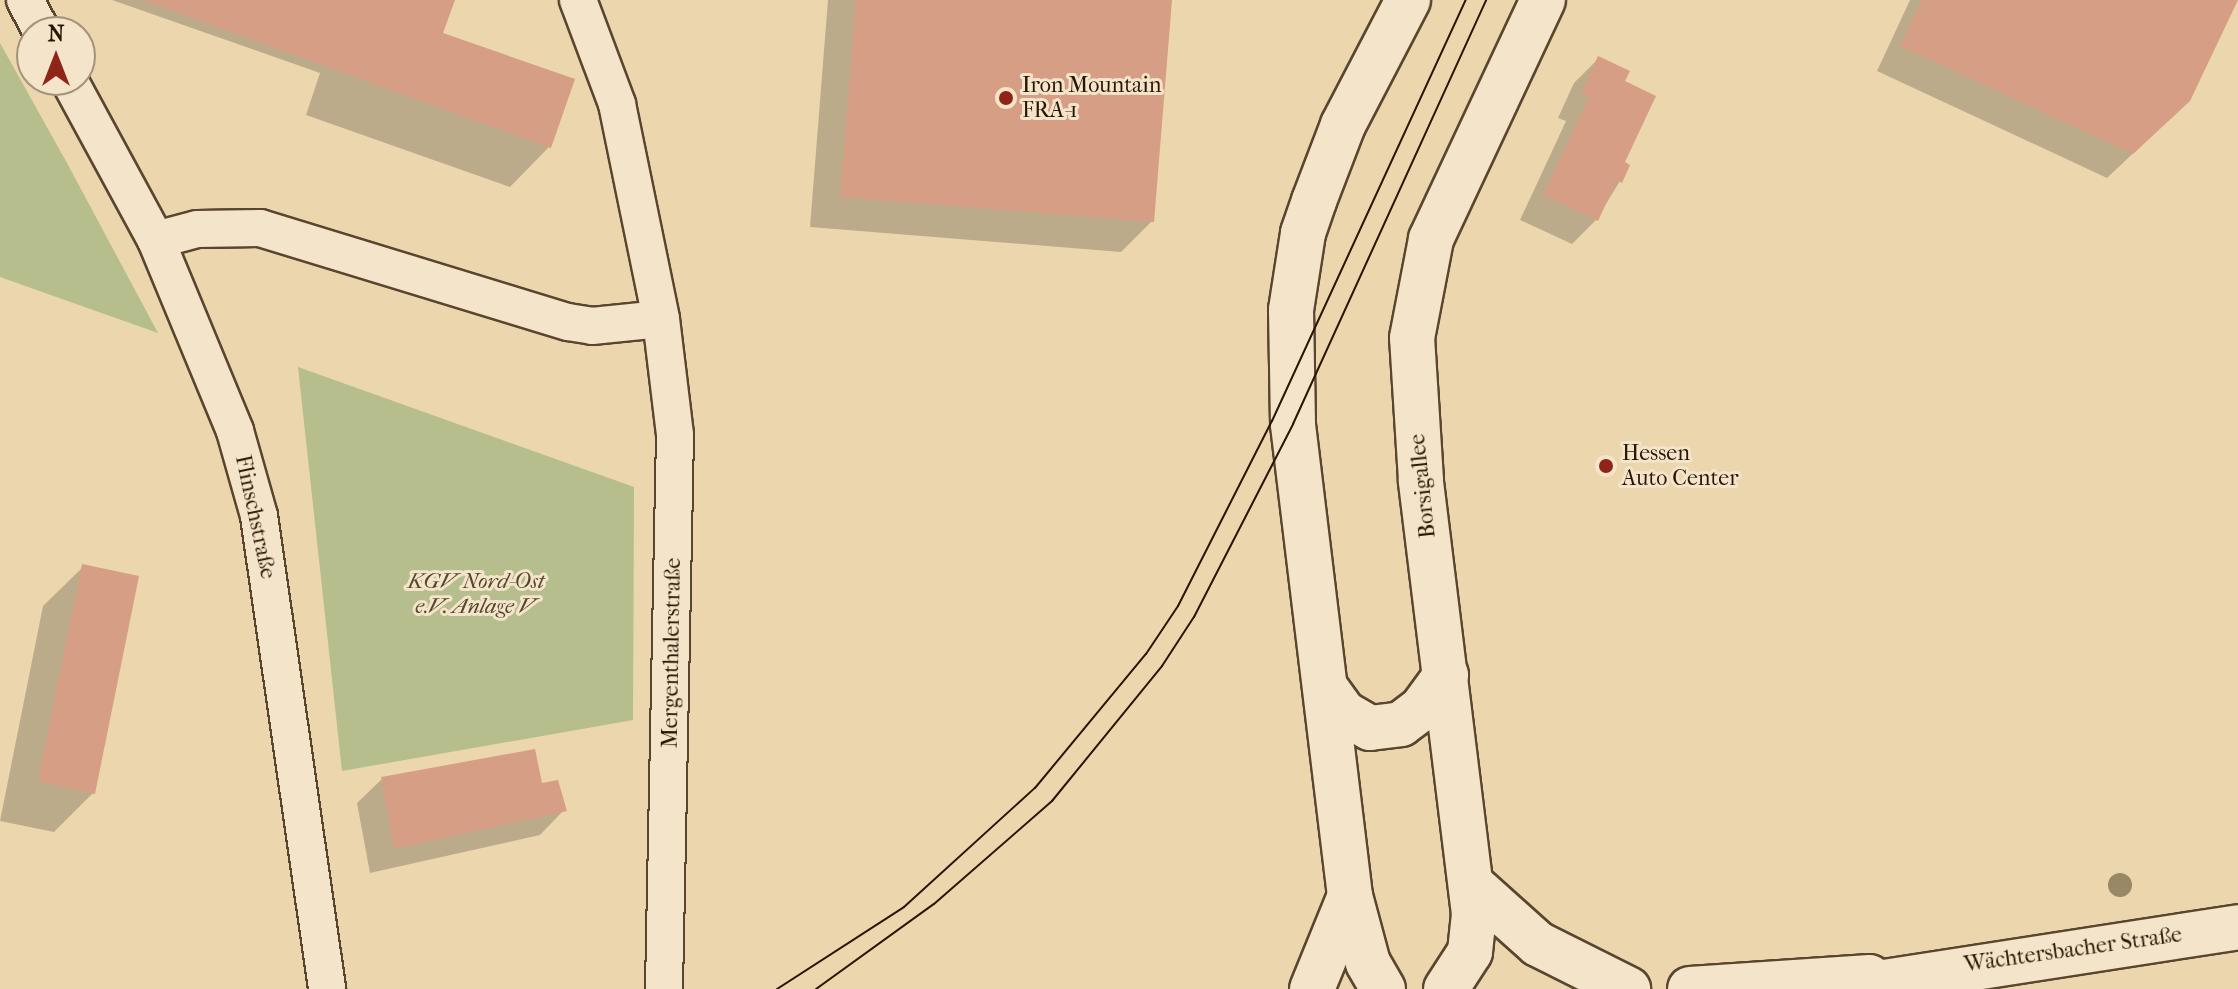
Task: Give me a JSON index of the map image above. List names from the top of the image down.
{
  "streets": {
    "main road": ["Borsigallee", "Wächtersbacher Straße"],
    "street": ["Flinschstraße", "Mergenthalerstraße"]
  },
  "parks": ["KGV Nord-Ost e.V. Anlage V"],
  "places": ["Iron Mountain FRA-1", "Hessen Auto Center"],
  "north": "top"
}
